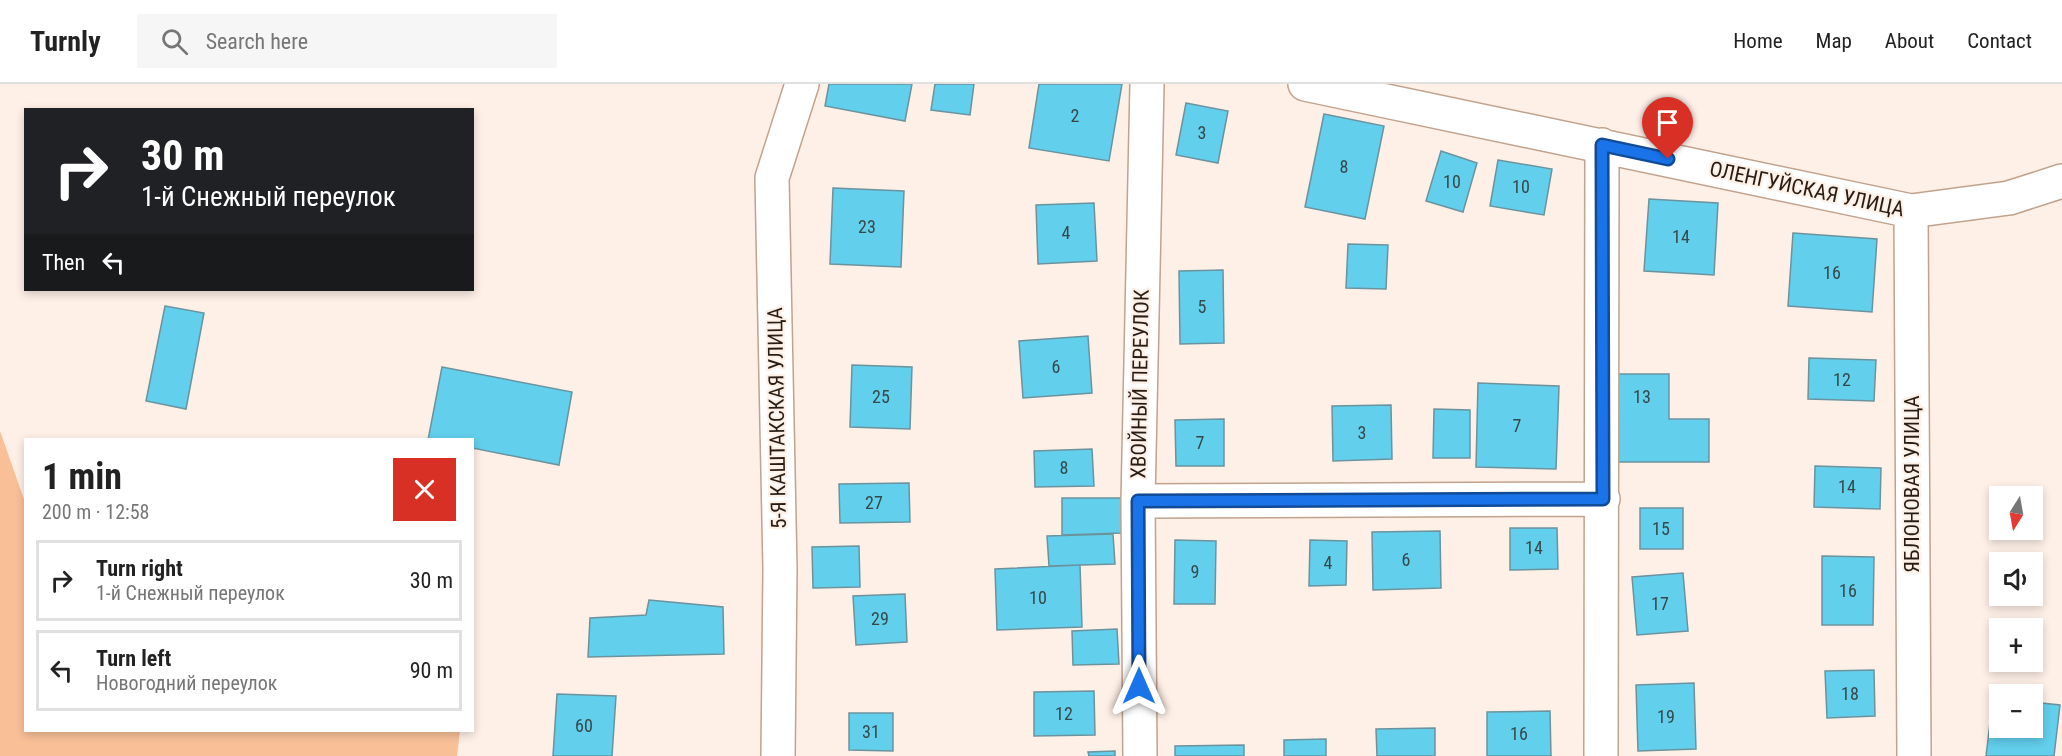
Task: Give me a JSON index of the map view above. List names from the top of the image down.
{
  "streets": {
    "street": [
      "ОЛЕНГУЙСКАЯ УЛИЦА",
      "ХВОЙНЫЙ ПЕРЕУЛОК",
      "5-Я КАШТАКСКАЯ УЛИЦА",
      "ЯБЛОНОВАЯ УЛИЦА"
    ]
  },
  "crossings": [
    ["ОЛЕНГУЙСКАЯ УЛИЦА", "ЯБЛОНОВАЯ УЛИЦА"]
  ],
  "house_numbers": [
    "2",
    "3",
    "8",
    "10",
    "10",
    "23",
    "4",
    "14",
    "16",
    "5",
    "6",
    "12",
    "25",
    "13",
    "7",
    "3",
    "7",
    "8",
    "14",
    "27",
    "15",
    "14",
    "6",
    "4",
    "9",
    "16",
    "10",
    "17",
    "29",
    "18",
    "12",
    "19",
    "60",
    "31",
    "16"
  ],
  "north": "bottom",
  "page": {
    "header": "Turnly",
    "search": "Search here",
    "nav": [
      "Home",
      "Map",
      "About",
      "Contact"
    ],
    "turn": ["30 m", "1-й Снежный переулок"],
    "then": "Then",
    "heading": ["1 min", "200 m · 12:58"],
    "map_buttons": ["+", "−"],
    "list": [
      {
        "name": "Turn right",
        "note": "1-й Снежный переулок",
        "value": "30 m"
      },
      {
        "name": "Turn left",
        "note": "Новогодний переулок",
        "value": "90 m"
      }
    ]
  }
}
